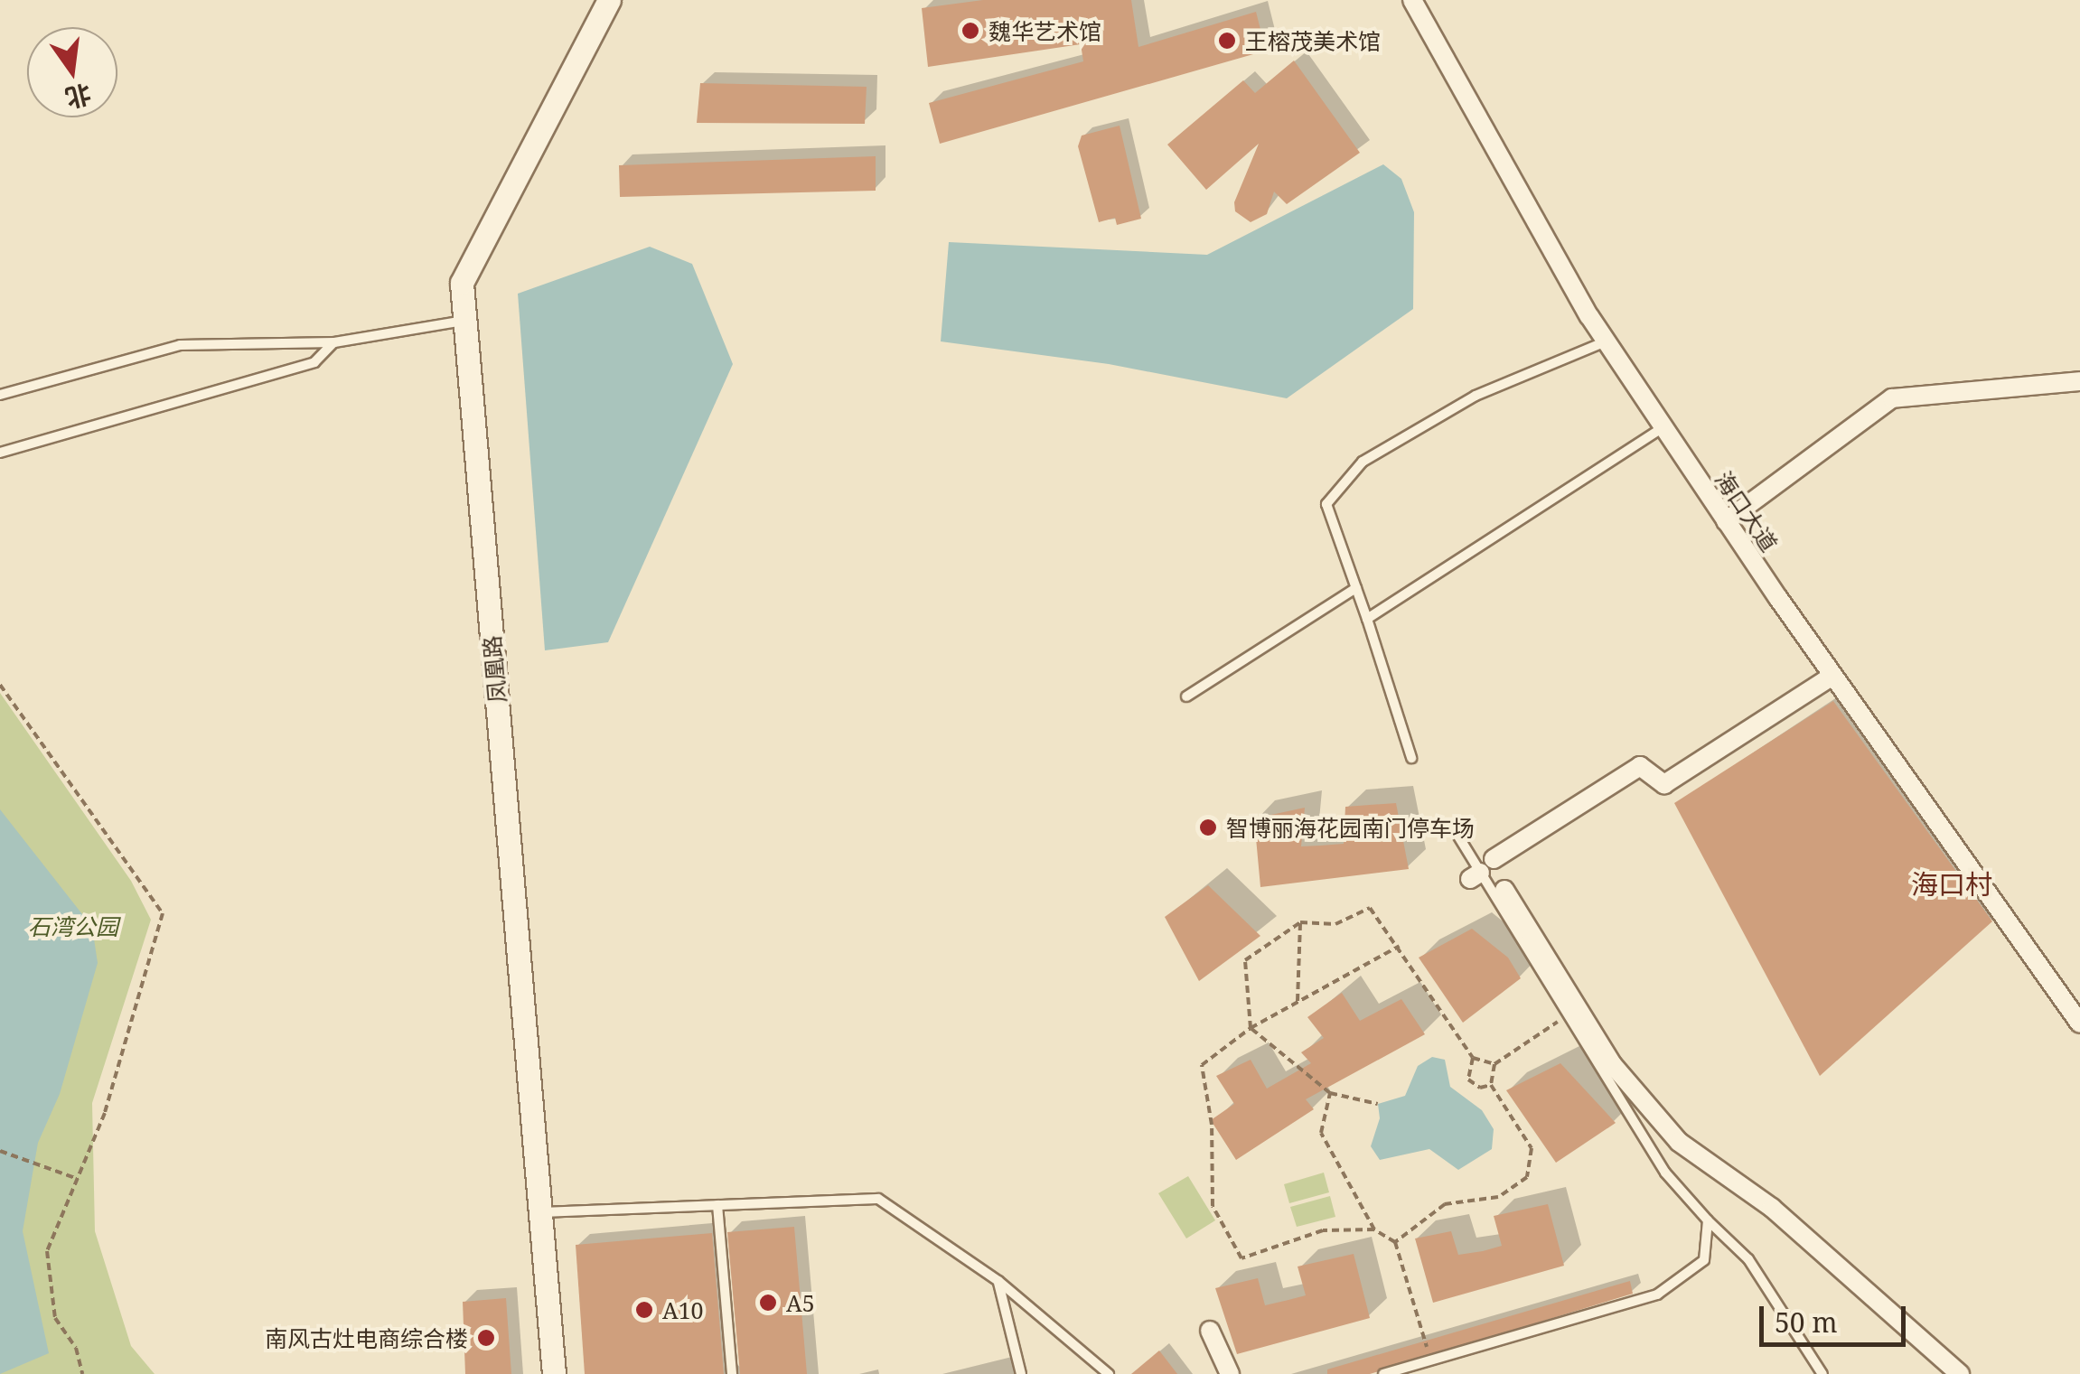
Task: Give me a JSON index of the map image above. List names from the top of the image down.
{
  "streets": {
    "street": ["海口大道", "凤凰路"]
  },
  "districts": ["海口村"],
  "parks": ["石湾公园"],
  "places": [
    "魏华艺术馆",
    "王榕茂美术馆",
    "智博丽海花园南门停车场",
    "A5",
    "A10",
    "南风古灶电商综合楼"
  ],
  "scale_bar": "50 m",
  "north": "bottom"
}
